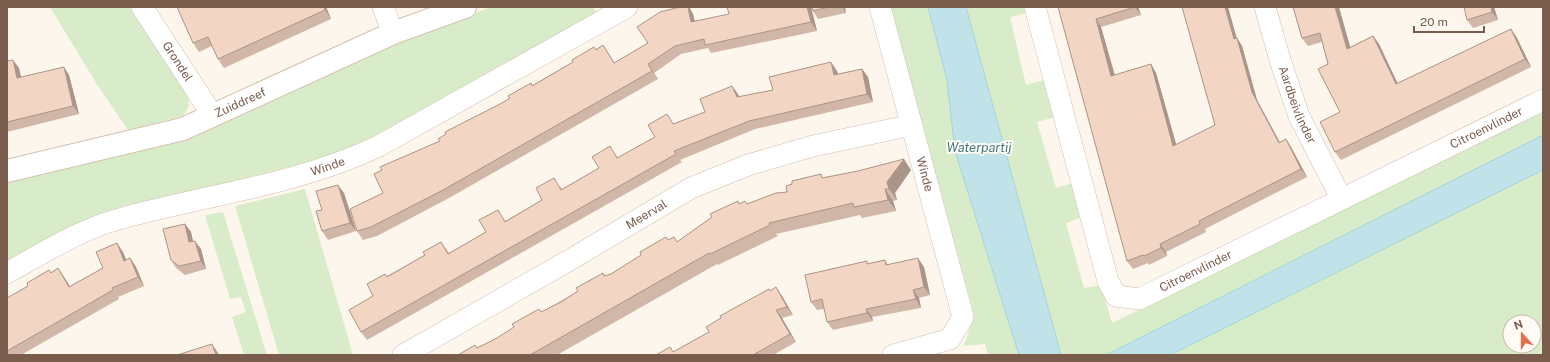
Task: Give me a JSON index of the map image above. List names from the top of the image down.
{
  "streets": {
    "street": [
      "Grondel",
      "Zuiddreef",
      "Aardbeivlinder",
      "Citroenvlinder",
      "Winde",
      "Meerval"
    ]
  },
  "crossings": [
    ["Grondel", "Zuiddreef"],
    ["Aardbeivlinder", "Citroenvlinder"],
    ["Winde", "Meerval"]
  ],
  "water": ["Waterpartij"],
  "scale_bar": "20 m",
  "north": "top"
}
